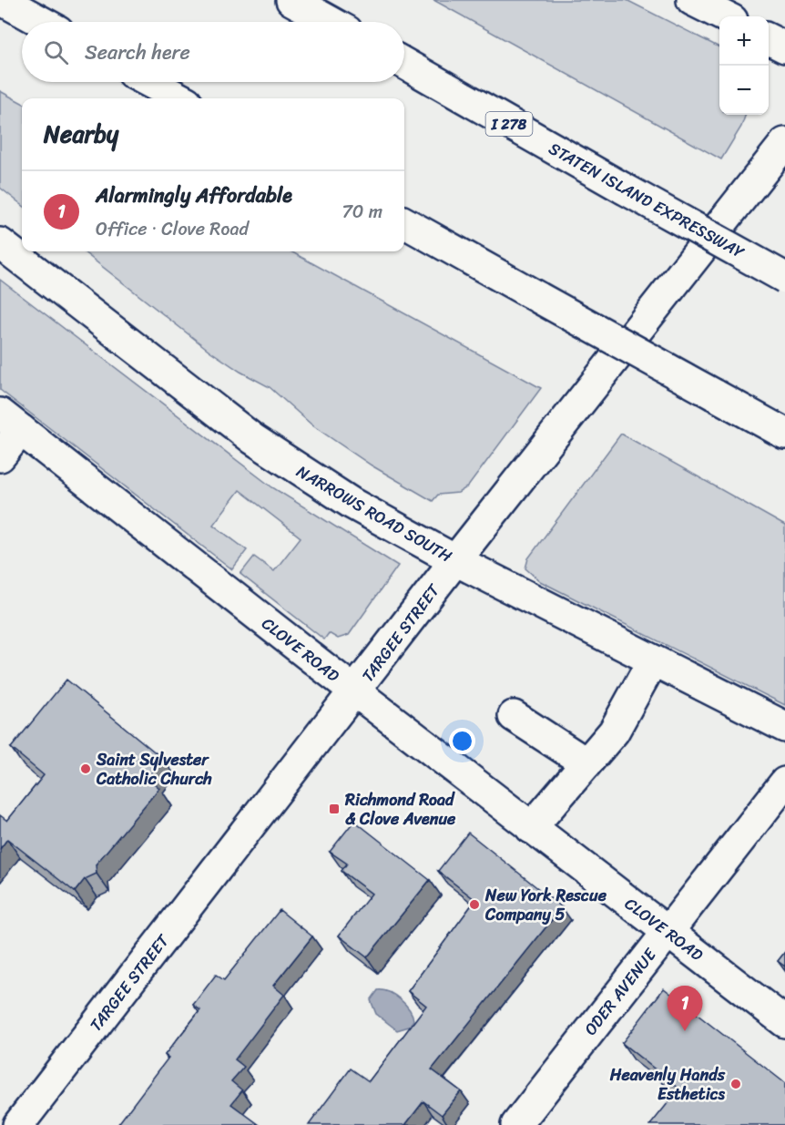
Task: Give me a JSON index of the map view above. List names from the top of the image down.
{
  "streets": {
    "main road": [
      "I 278",
      "STATEN ISLAND EXPRESSWAY",
      "NARROWS ROAD SOUTH",
      "TARGEE STREET",
      "CLOVE ROAD",
      "ODER AVENUE"
    ]
  },
  "crossings": [
    ["NARROWS ROAD SOUTH", "TARGEE STREET"],
    ["TARGEE STREET", "CLOVE ROAD"],
    ["CLOVE ROAD", "ODER AVENUE"]
  ],
  "places": {
    "other": ["Saint Sylvester Catholic Church", "New York Rescue Company 5", "Heavenly Hands Esthetics"],
    "transit": ["Richmond Road & Clove Avenue"]
  },
  "page": {
    "map_buttons": ["+", "−"],
    "search": "Search here",
    "heading": "Nearby",
    "list": [
      {
        "mark": "1",
        "name": "Alarmingly Affordable",
        "note": "Office · Clove Road",
        "value": "70 m"
      }
    ],
    "pins": "1"
  }
}
